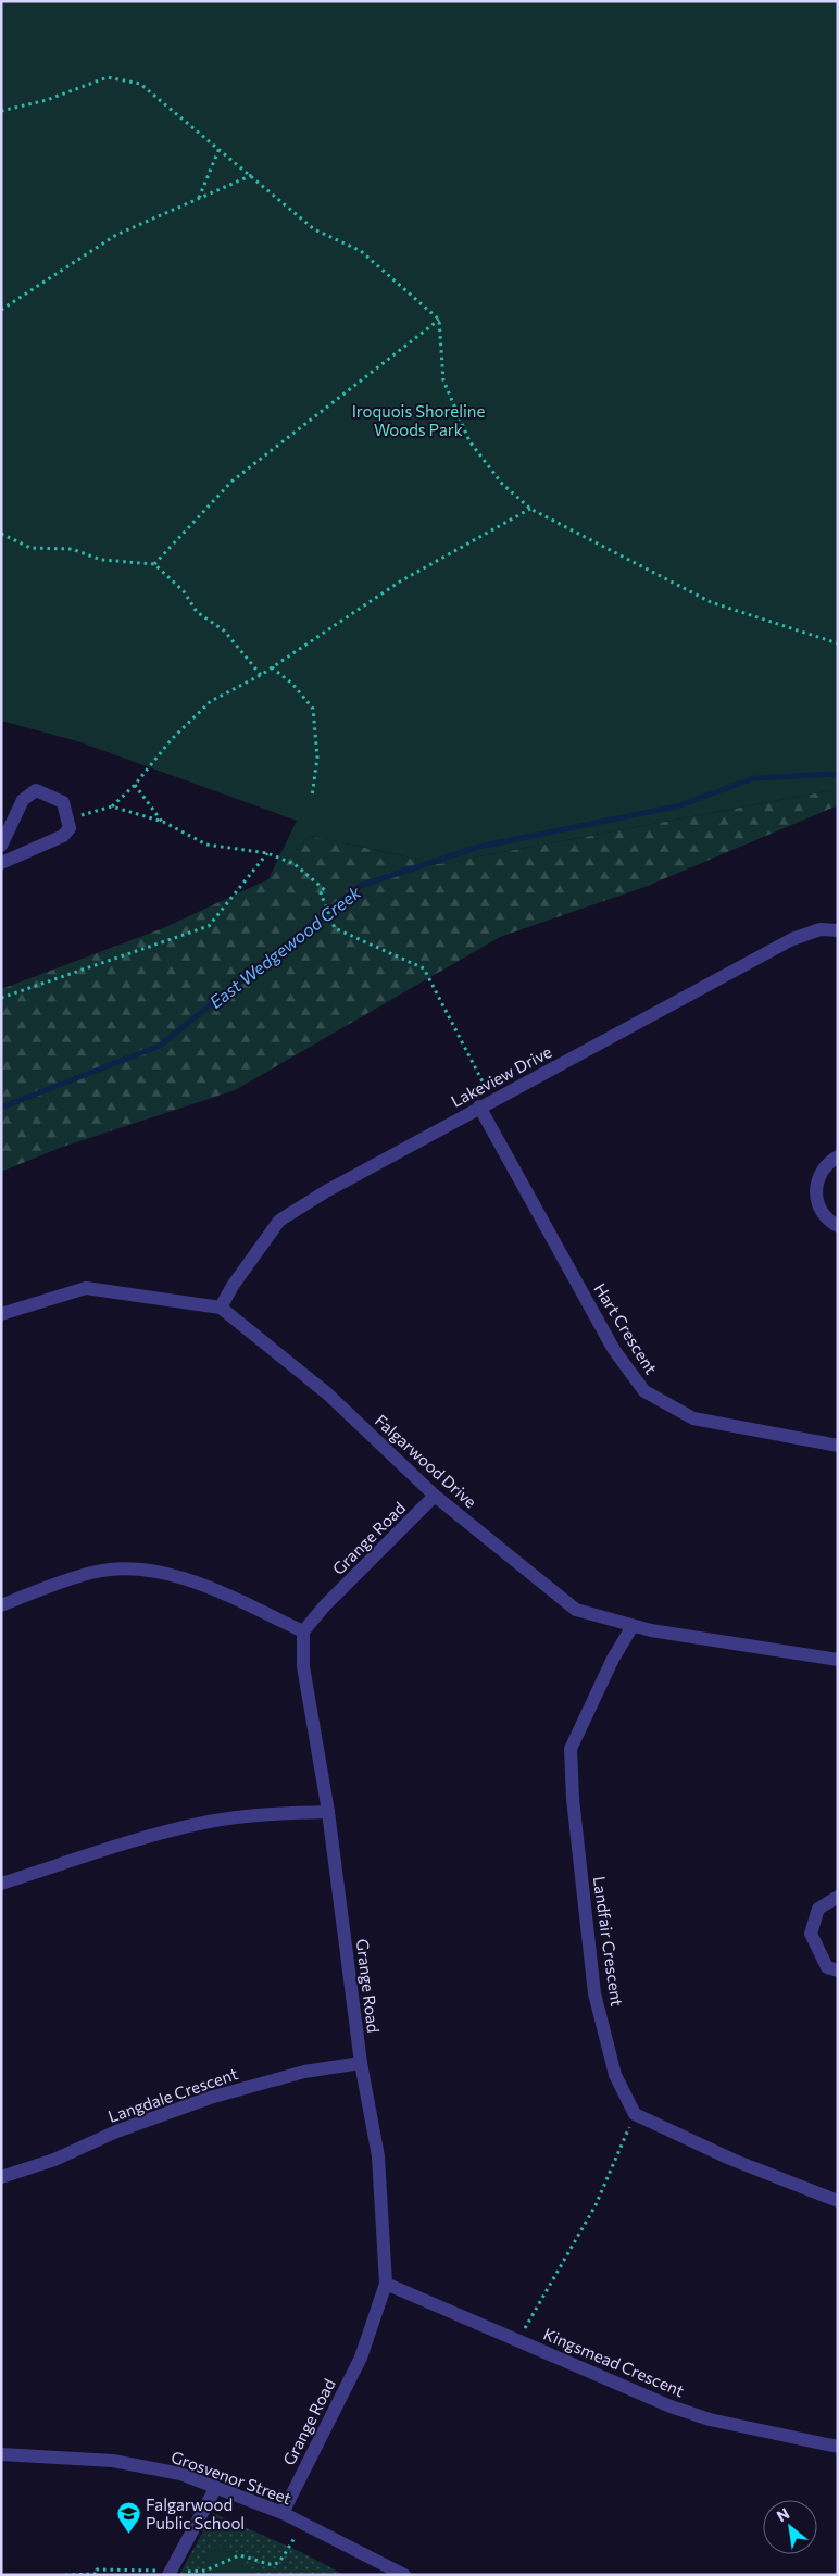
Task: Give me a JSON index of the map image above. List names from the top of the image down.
{
  "streets": {
    "street": [
      "Lakeview Drive",
      "Hart Crescent",
      "Falgarwood Drive",
      "Grange Road",
      "Landfair Crescent",
      "Langdale Crescent",
      "Kingsmead Crescent",
      "Grosvenor Street"
    ]
  },
  "crossings": [
    ["Lakeview Drive", "Hart Crescent"],
    ["Lakeview Drive", "Falgarwood Drive"],
    ["Falgarwood Drive", "Grange Road"],
    ["Falgarwood Drive", "Landfair Crescent"],
    ["Grange Road", "Langdale Crescent"],
    ["Grange Road", "Kingsmead Crescent"],
    ["Grange Road", "Grosvenor Street"]
  ],
  "water": ["East Wedgewood Creek"],
  "parks": ["Iroquois Shoreline Woods Park"],
  "places": {
    "school or university": ["Falgarwood Public School"]
  },
  "north": "top left"
}
